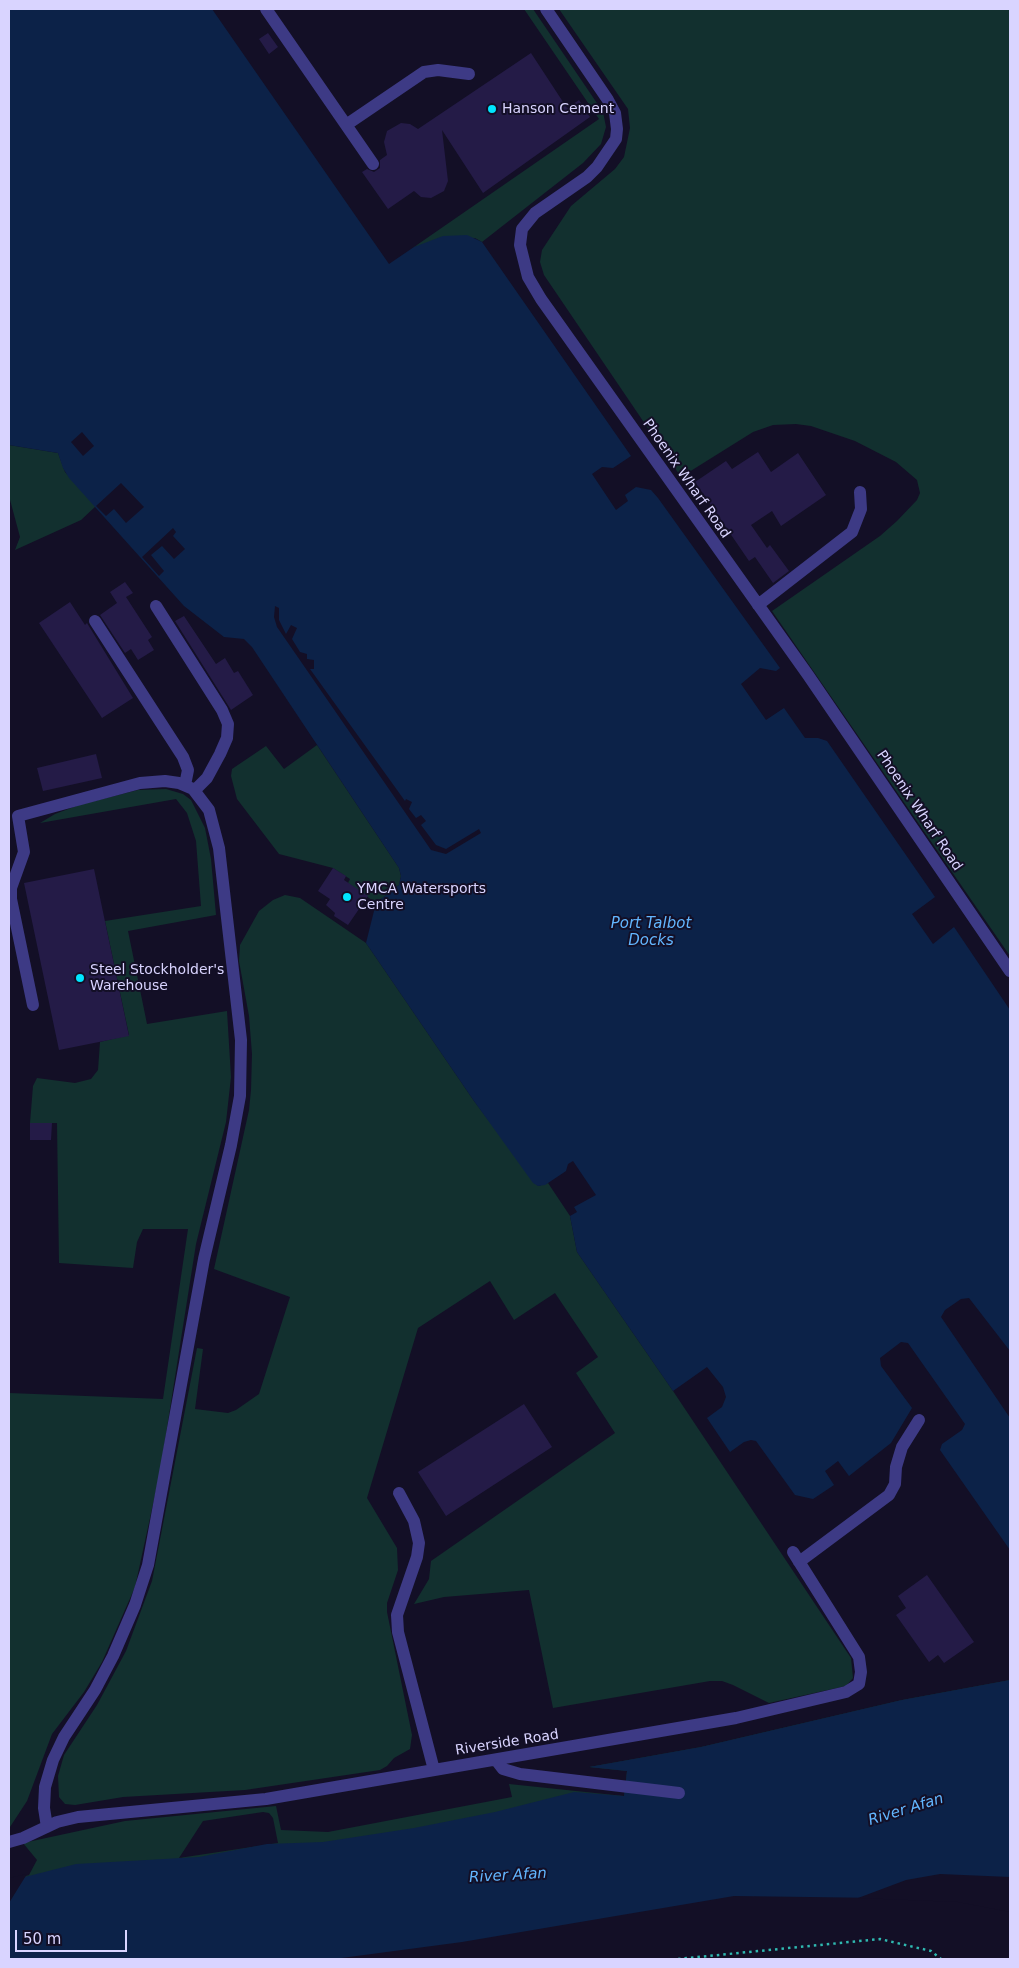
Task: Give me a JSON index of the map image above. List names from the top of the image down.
{
  "streets": {
    "lane": ["Phoenix Wharf Road", "Riverside Road"]
  },
  "water": ["Port Talbot Docks", "River Afan"],
  "places": ["Hanson Cement", "YMCA Watersports Centre", "Steel Stockholder's Warehouse"],
  "scale_bar": "50 m"
}
